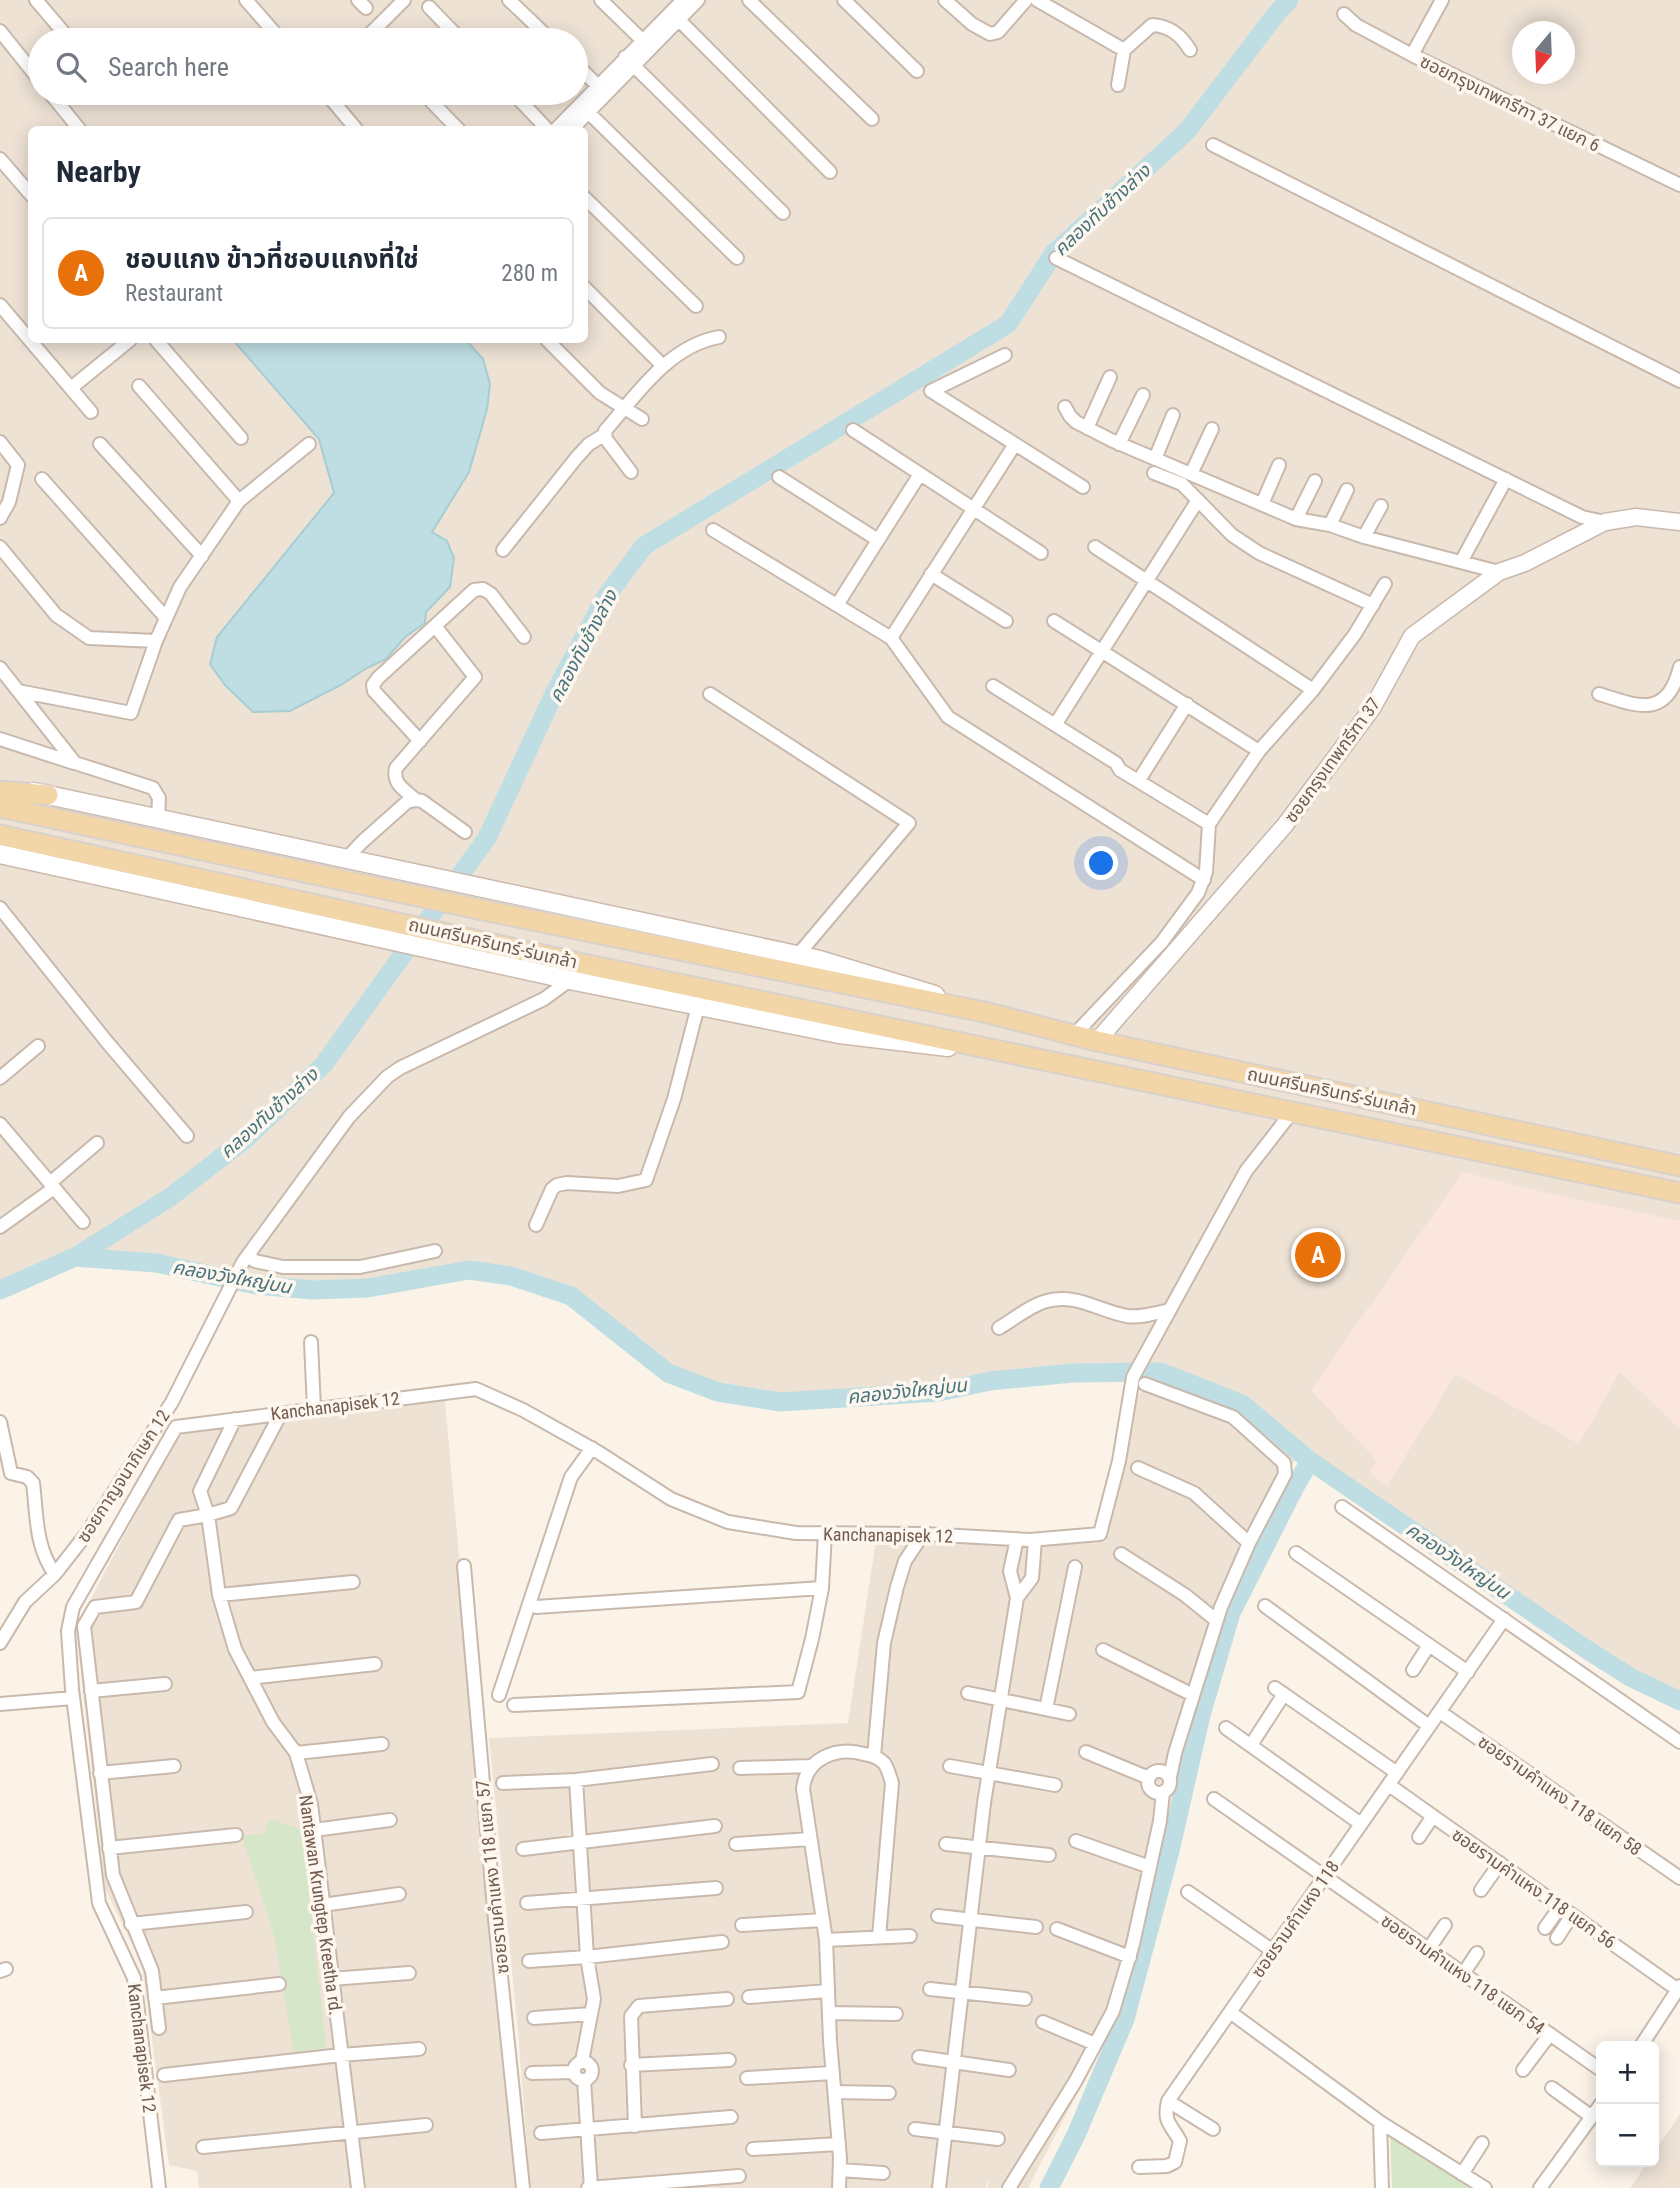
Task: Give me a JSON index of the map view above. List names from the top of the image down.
{
  "streets": {
    "main road": ["ถนนศรีนครินทร์-ร่มเกล้า"],
    "street": [
      "ซอยกรุงเทพกรีฑา 37 แยก 6",
      "ซอยกรุงเทพกรีฑา 37",
      "Kanchanapisek 12",
      "ซอยกาญจนาภิเษก 12",
      "ซอยรามคำแหง 118 แยก 58",
      "ซอยรามคำแหง 118 แยก 57",
      "ซอยรามคำแหง 118 แยก 56",
      "Nantawan Krungtep Kreetha rd.",
      "ซอยรามคำแหง 118",
      "ซอยรามคำแหง 118 แยก 54"
    ]
  },
  "crossings": [
    ["ซอยกรุงเทพกรีฑา 37", "ถนนศรีนครินทร์-ร่มเกล้า"],
    ["ถนนศรีนครินทร์-ร่มเกล้า", "ซอยกาญจนาภิเษก 12"],
    ["Kanchanapisek 12", "Nantawan Krungtep Kreetha rd."],
    ["ซอยรามคำแหง 118 แยก 58", "ซอยรามคำแหง 118"],
    ["ซอยรามคำแหง 118 แยก 56", "ซอยรามคำแหง 118"],
    ["ซอยรามคำแหง 118", "ซอยรามคำแหง 118 แยก 54"]
  ],
  "water": ["คลองทับช้างล่าง", "คลองวังใหญ่บน"],
  "north": "bottom",
  "page": {
    "search": "Search here",
    "heading": "Nearby",
    "list": [
      {
        "mark": "A",
        "name": "ชอบแกง ข้าวที่ชอบแกงที่ใช่",
        "note": "Restaurant",
        "value": "280 m"
      }
    ],
    "pins": "A",
    "map_buttons": ["+", "−"]
  }
}
